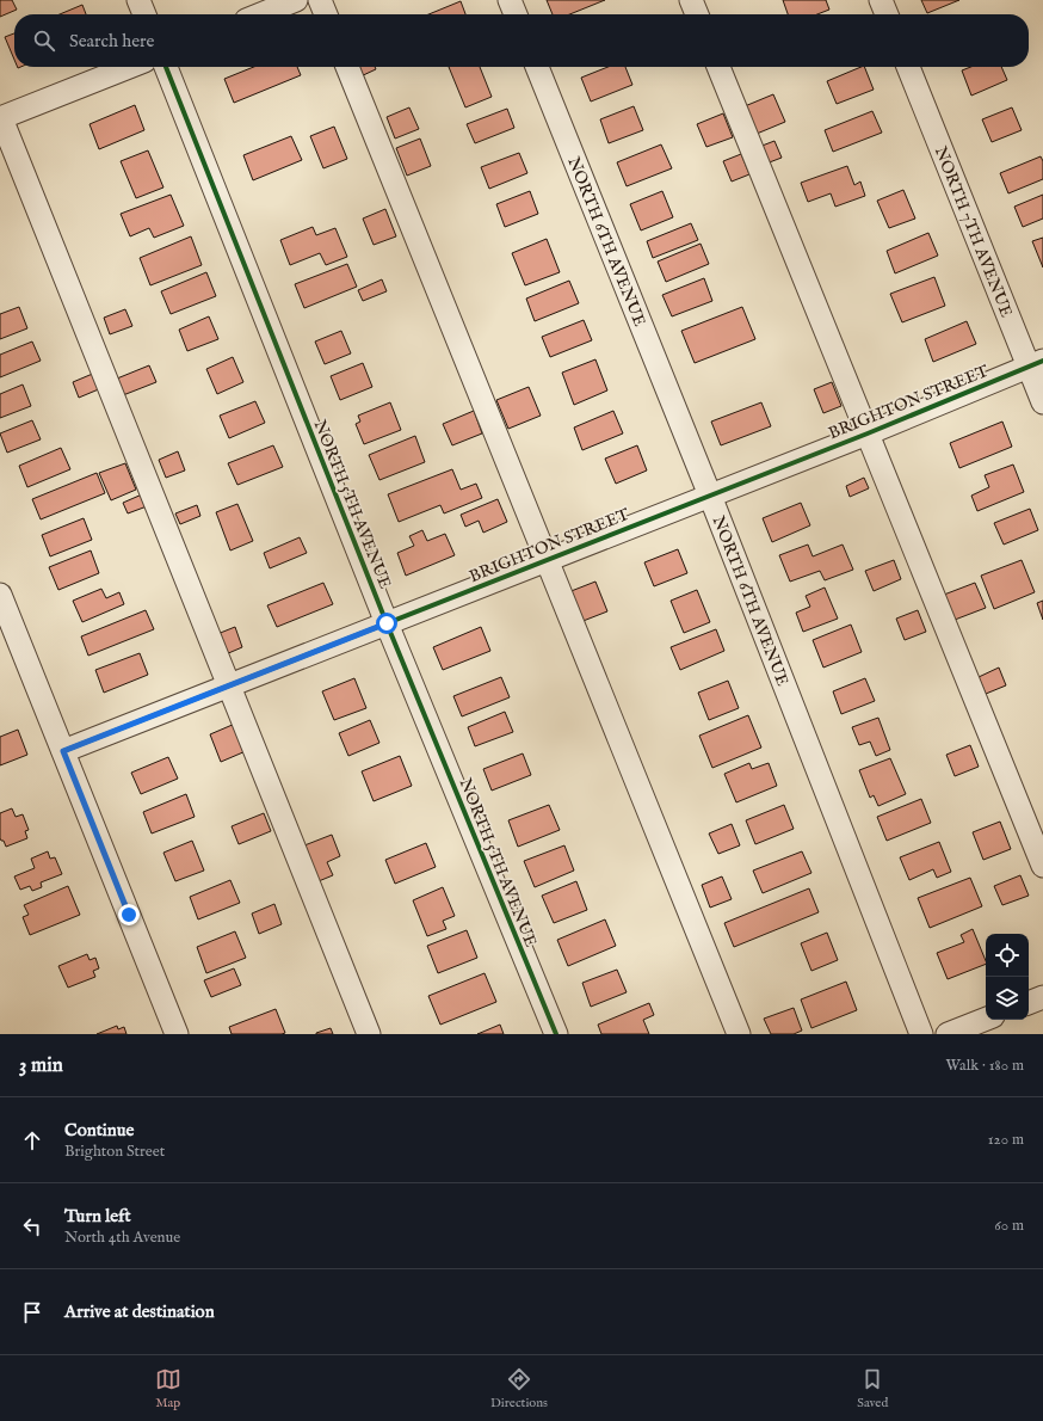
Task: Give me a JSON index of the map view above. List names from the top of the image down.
{
  "streets": {
    "street": [
      "NORTH 7TH AVENUE",
      "NORTH 6TH AVENUE",
      "BRIGHTON STREET",
      "NORTH 5TH AVENUE"
    ]
  },
  "crossings": [
    ["NORTH 7TH AVENUE", "BRIGHTON STREET"],
    ["NORTH 6TH AVENUE", "BRIGHTON STREET"],
    ["BRIGHTON STREET", "NORTH 5TH AVENUE"]
  ],
  "page": {
    "search": "Search here",
    "heading": ["3 min", "Walk · 180 m"],
    "list": [
      ["Continue", "Brighton Street", "120 m"],
      ["Turn left", "North 4th Avenue", "60 m"],
      "Arrive at destination"
    ],
    "nav": ["Map", "Directions", "Saved"]
  }
}
